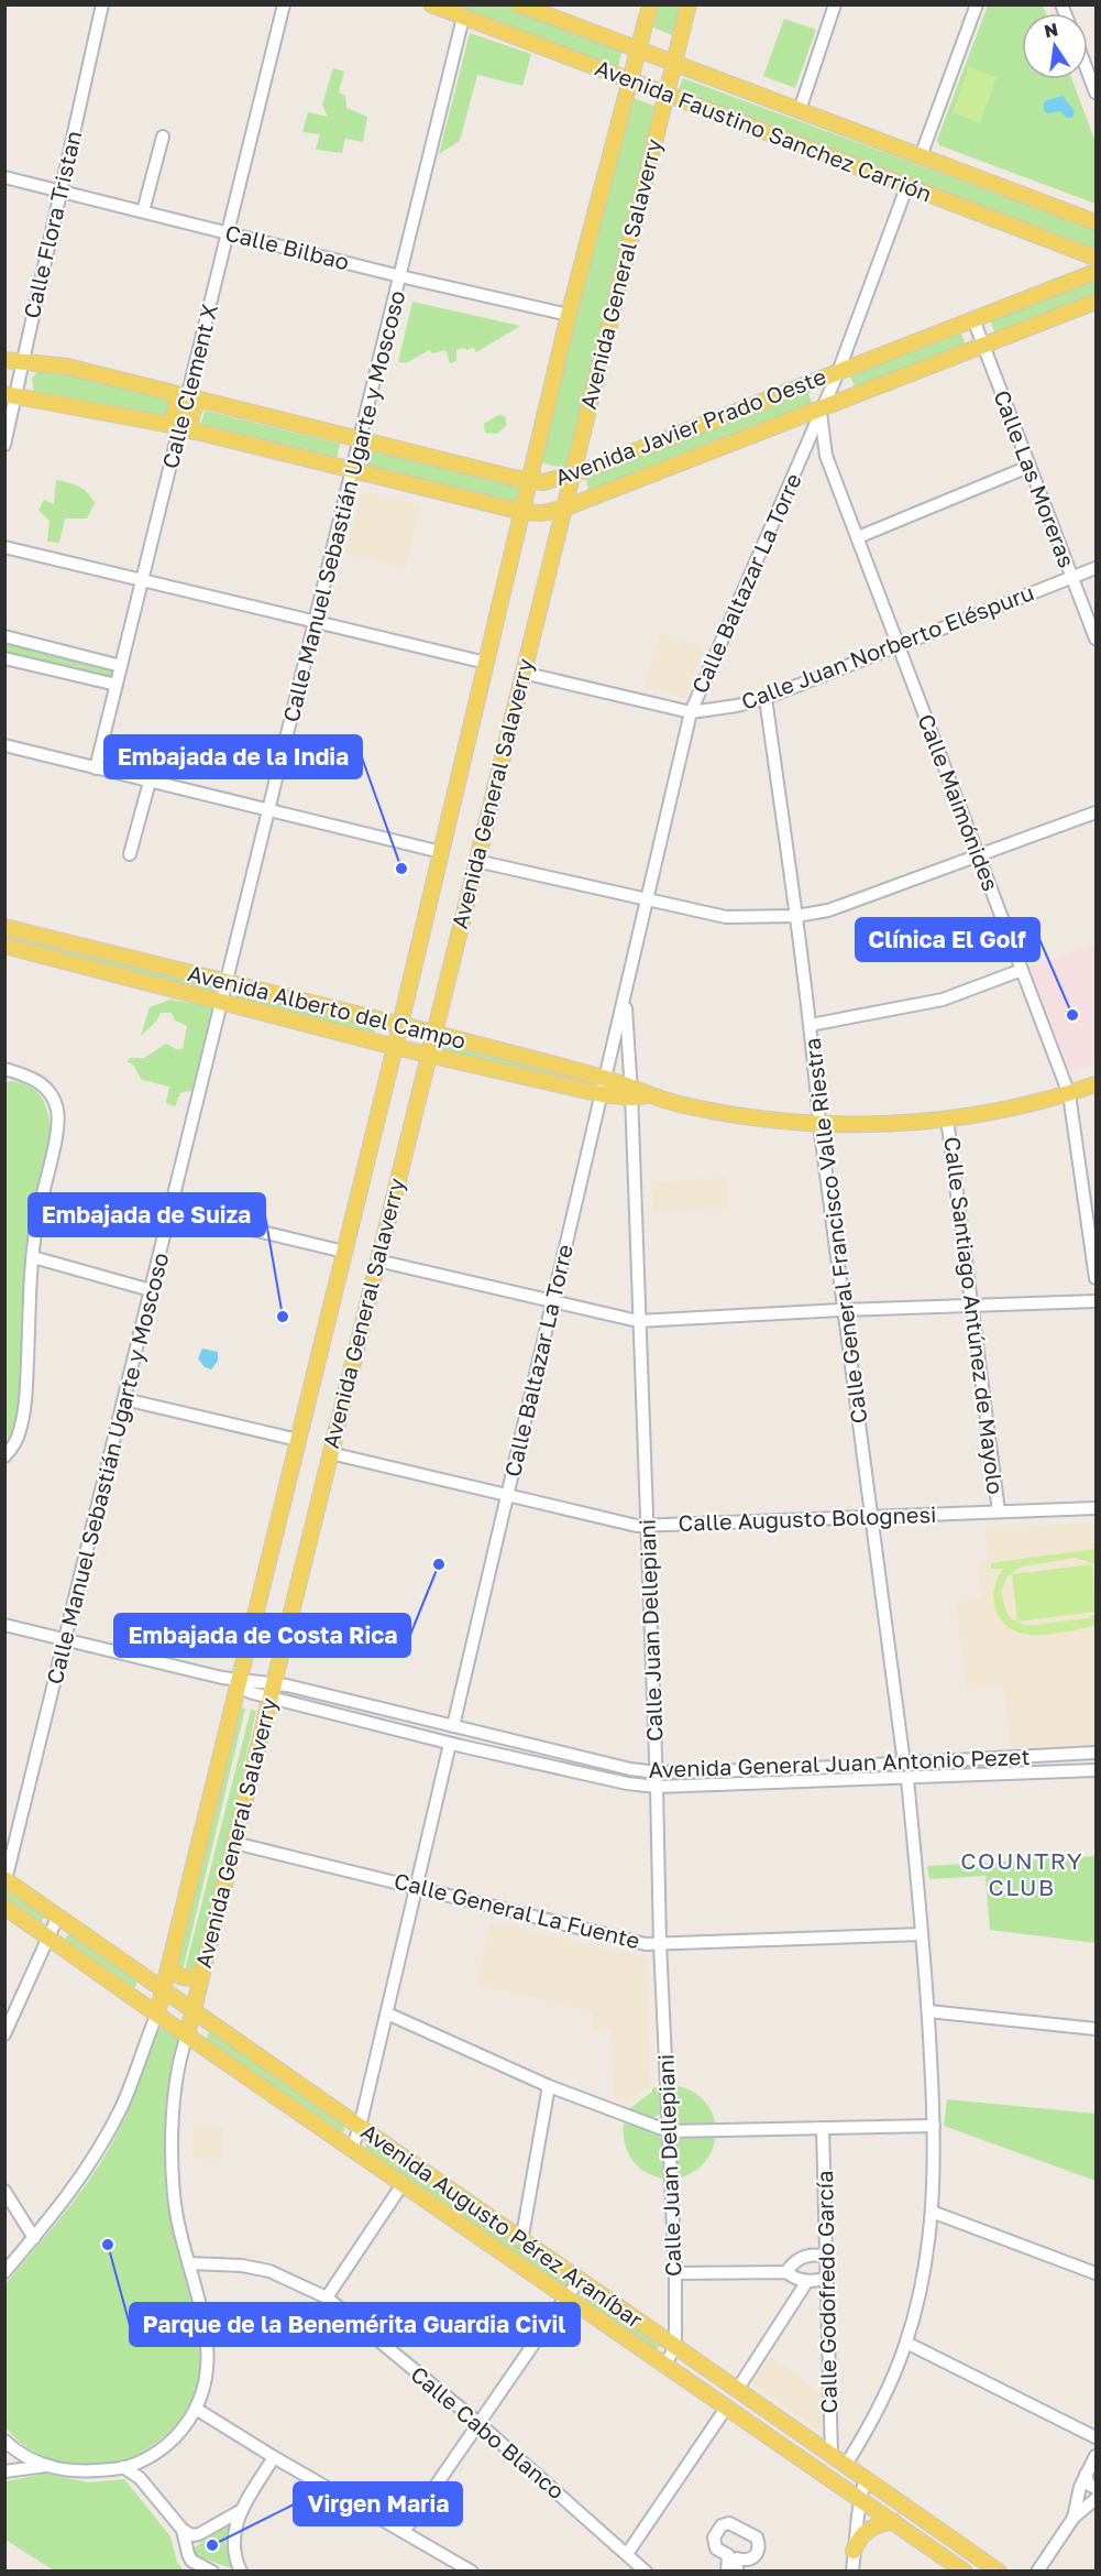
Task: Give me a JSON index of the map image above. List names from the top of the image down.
{
  "streets": {
    "main road": [
      "Avenida Faustino Sanchez Carrión",
      "Avenida General Salaverry",
      "Avenida Javier Prado Oeste",
      "Avenida Alberto del Campo",
      "Avenida Augusto Pérez Araníbar"
    ],
    "street": [
      "Calle Flora Tristan",
      "Calle Bilbao",
      "Calle Clement X",
      "Calle Las Moreras",
      "Calle Manuel Sebastián Ugarte y Moscoso",
      "Calle Baltazar La Torre",
      "Calle Juan Norberto Eléspuru",
      "Calle Maimónides",
      "Calle General Francisco Valle Riestra",
      "Calle Santiago Antúnez de Mayolo",
      "Calle Augusto Bolognesi",
      "Calle Juan Dellepiani",
      "Avenida General Juan Antonio Pezet",
      "Calle General La Fuente",
      "Calle Godofredo García",
      "Calle Cabo Blanco"
    ]
  },
  "crossings": [
    ["Avenida Faustino Sanchez Carrión", "Avenida General Salaverry"],
    ["Avenida Faustino Sanchez Carrión", "Calle Manuel Sebastián Ugarte y Moscoso"],
    ["Avenida Faustino Sanchez Carrión", "Calle Baltazar La Torre"],
    ["Calle Flora Tristan", "Calle Bilbao"],
    ["Calle Flora Tristan", "Avenida Javier Prado Oeste"],
    ["Calle Bilbao", "Avenida General Salaverry"],
    ["Calle Bilbao", "Calle Clement X"],
    ["Calle Bilbao", "Calle Manuel Sebastián Ugarte y Moscoso"],
    ["Avenida General Salaverry", "Avenida Javier Prado Oeste"],
    ["Avenida General Salaverry", "Calle Juan Norberto Eléspuru"],
    ["Avenida General Salaverry", "Avenida Alberto del Campo"],
    ["Avenida General Salaverry", "Calle Augusto Bolognesi"],
    ["Avenida General Salaverry", "Avenida General Juan Antonio Pezet"],
    ["Avenida General Salaverry", "Calle General La Fuente"],
    ["Avenida General Salaverry", "Avenida Augusto Pérez Araníbar"],
    ["Avenida General Salaverry", "Calle Cabo Blanco"],
    ["Calle Clement X", "Avenida Javier Prado Oeste"],
    ["Avenida Javier Prado Oeste", "Calle Las Moreras"],
    ["Avenida Javier Prado Oeste", "Calle Manuel Sebastián Ugarte y Moscoso"],
    ["Avenida Javier Prado Oeste", "Calle Baltazar La Torre"],
    ["Avenida Javier Prado Oeste", "Calle Maimónides"],
    ["Calle Las Moreras", "Calle Juan Norberto Eléspuru"],
    ["Calle Manuel Sebastián Ugarte y Moscoso", "Avenida Alberto del Campo"],
    ["Calle Manuel Sebastián Ugarte y Moscoso", "Avenida General Juan Antonio Pezet"],
    ["Calle Manuel Sebastián Ugarte y Moscoso", "Avenida Augusto Pérez Araníbar"],
    ["Calle Baltazar La Torre", "Calle Juan Norberto Eléspuru"],
    ["Calle Baltazar La Torre", "Calle Maimónides"],
    ["Calle Baltazar La Torre", "Avenida Alberto del Campo"],
    ["Calle Baltazar La Torre", "Calle Augusto Bolognesi"],
    ["Calle Baltazar La Torre", "Calle Juan Dellepiani"],
    ["Calle Baltazar La Torre", "Avenida General Juan Antonio Pezet"],
    ["Calle Juan Norberto Eléspuru", "Calle Maimónides"],
    ["Calle Juan Norberto Eléspuru", "Calle General Francisco Valle Riestra"],
    ["Calle Maimónides", "Avenida Alberto del Campo"],
    ["Avenida Alberto del Campo", "Calle General Francisco Valle Riestra"],
    ["Avenida Alberto del Campo", "Calle Santiago Antúnez de Mayolo"],
    ["Avenida Alberto del Campo", "Calle Juan Dellepiani"],
    ["Calle General Francisco Valle Riestra", "Calle Augusto Bolognesi"],
    ["Calle General Francisco Valle Riestra", "Avenida General Juan Antonio Pezet"],
    ["Calle Santiago Antúnez de Mayolo", "Calle Augusto Bolognesi"],
    ["Calle Augusto Bolognesi", "Calle Juan Dellepiani"],
    ["Calle Juan Dellepiani", "Avenida General Juan Antonio Pezet"],
    ["Calle Juan Dellepiani", "Calle General La Fuente"],
    ["Calle Juan Dellepiani", "Avenida Augusto Pérez Araníbar"],
    ["Avenida Augusto Pérez Araníbar", "Calle Godofredo García"]
  ],
  "districts": ["COUNTRY CLUB"],
  "places": [
    "Embajada de la India",
    "Clínica El Golf",
    "Embajada de Suiza",
    "Embajada de Costa Rica",
    "Parque de la Benemérita Guardia Civil",
    "Virgen Maria"
  ],
  "north": "top"
}
